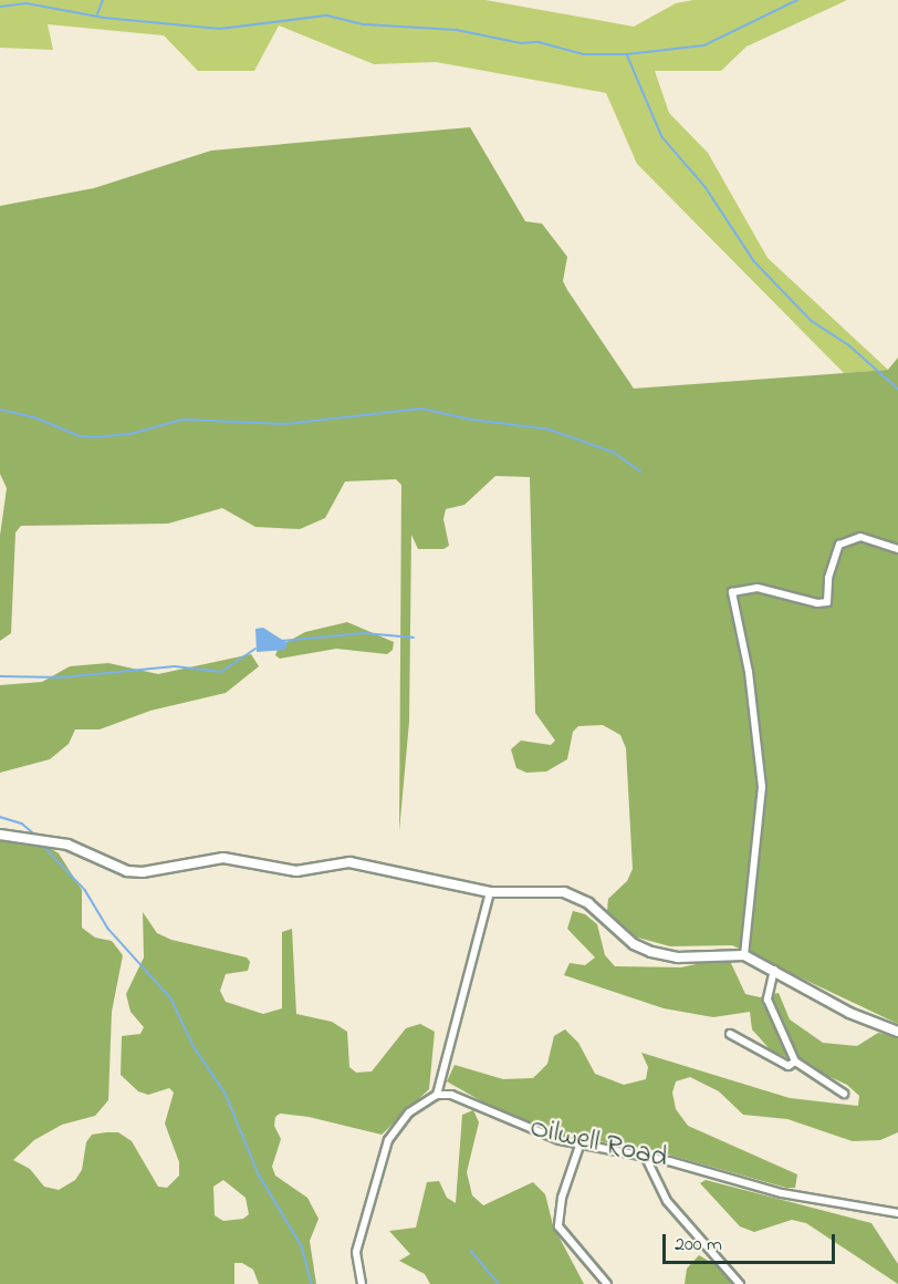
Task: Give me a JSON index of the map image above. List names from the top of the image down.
{
  "streets": {
    "street": ["Oilwell Road"]
  },
  "scale_bar": "200 m"
}
